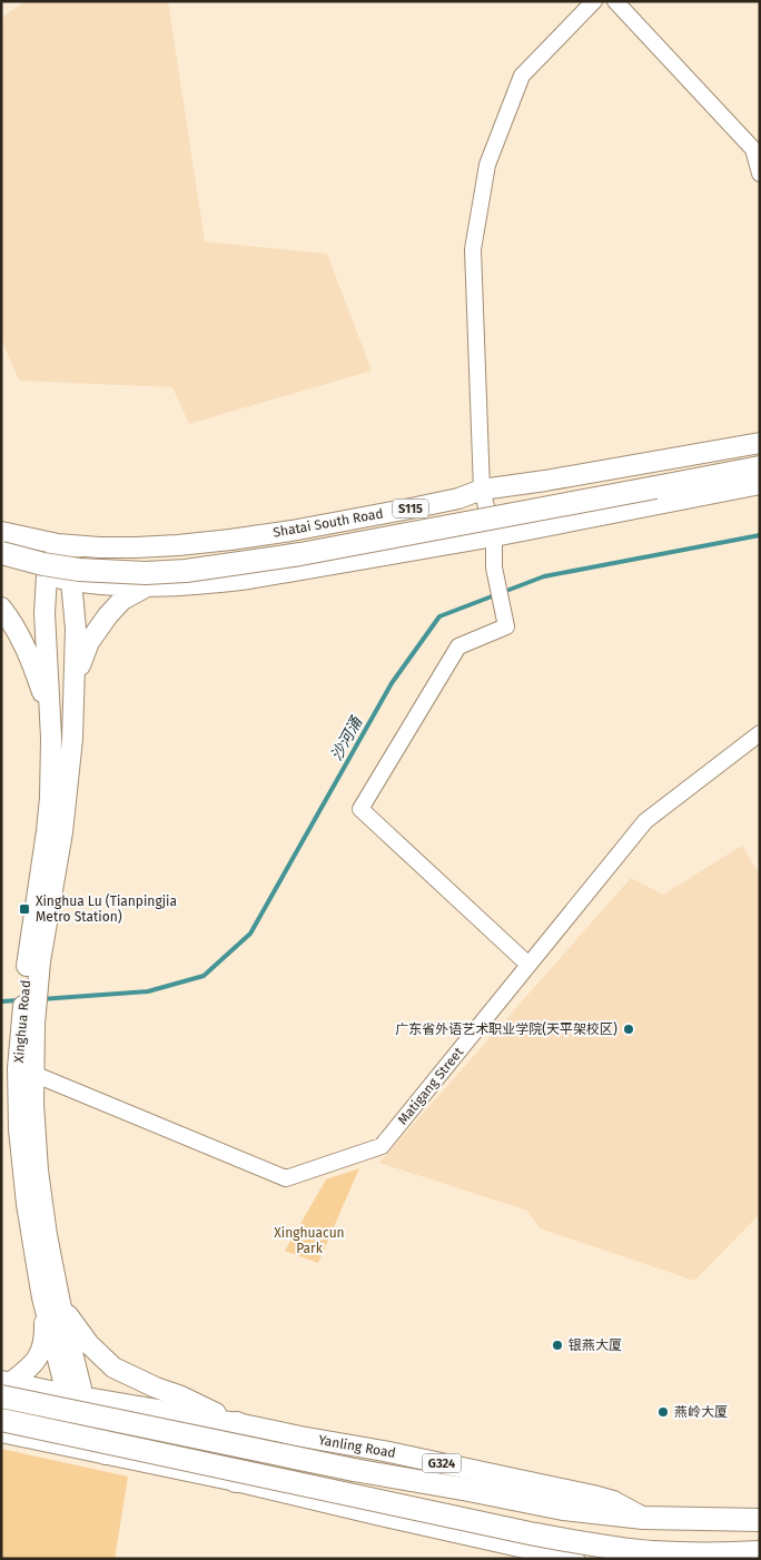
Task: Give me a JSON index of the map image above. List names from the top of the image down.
{
  "streets": {
    "highway": ["Yanling Road", "G324"],
    "main road": ["S115", "Shatai South Road", "Xinghua Road"],
    "street": ["Matigang Street"]
  },
  "crossings": [
    ["S115", "Shatai South Road"],
    ["S115", "Xinghua Road"],
    ["Shatai South Road", "Xinghua Road"],
    ["Xinghua Road", "Matigang Street"],
    ["Xinghua Road", "Yanling Road"],
    ["Xinghua Road", "G324"],
    ["Yanling Road", "G324"]
  ],
  "water": ["沙河涌"],
  "parks": ["Xinghuacun Park"],
  "places": {
    "transit": ["Xinghua Lu (Tianpingjia Metro Station)"],
    "other": ["广东省外语艺术职业学院(天平架校区)", "银燕大厦", "燕岭大厦"]
  }
}
